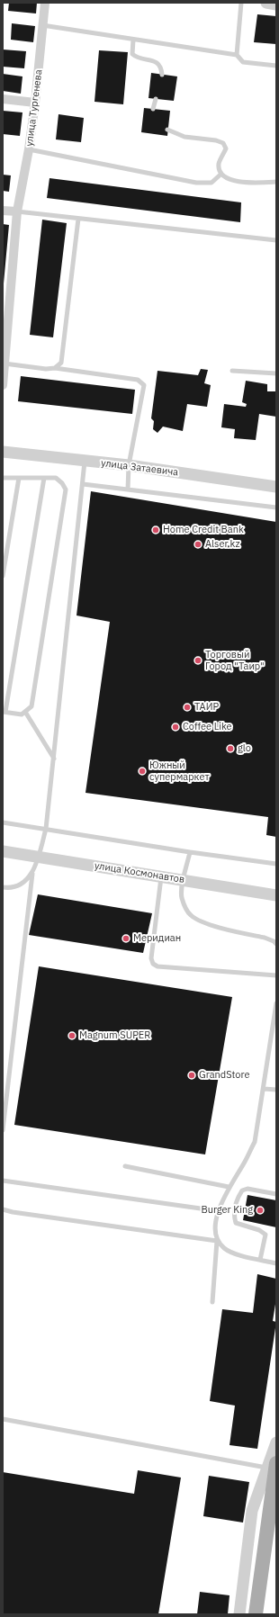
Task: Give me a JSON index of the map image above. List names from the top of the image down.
{
  "streets": {
    "street": ["улица Тургенева", "улица Затаевича", "улица Космонавтов"]
  },
  "places": [
    "Home Credit Bank",
    "Alser.kz",
    "Торговый Город \"Таир\"",
    "ТАИР",
    "Coffee Like",
    "glo",
    "Южный супермаркет",
    "Меридиан",
    "Magnum SUPER",
    "GrandStore",
    "Burger King"
  ]
}
